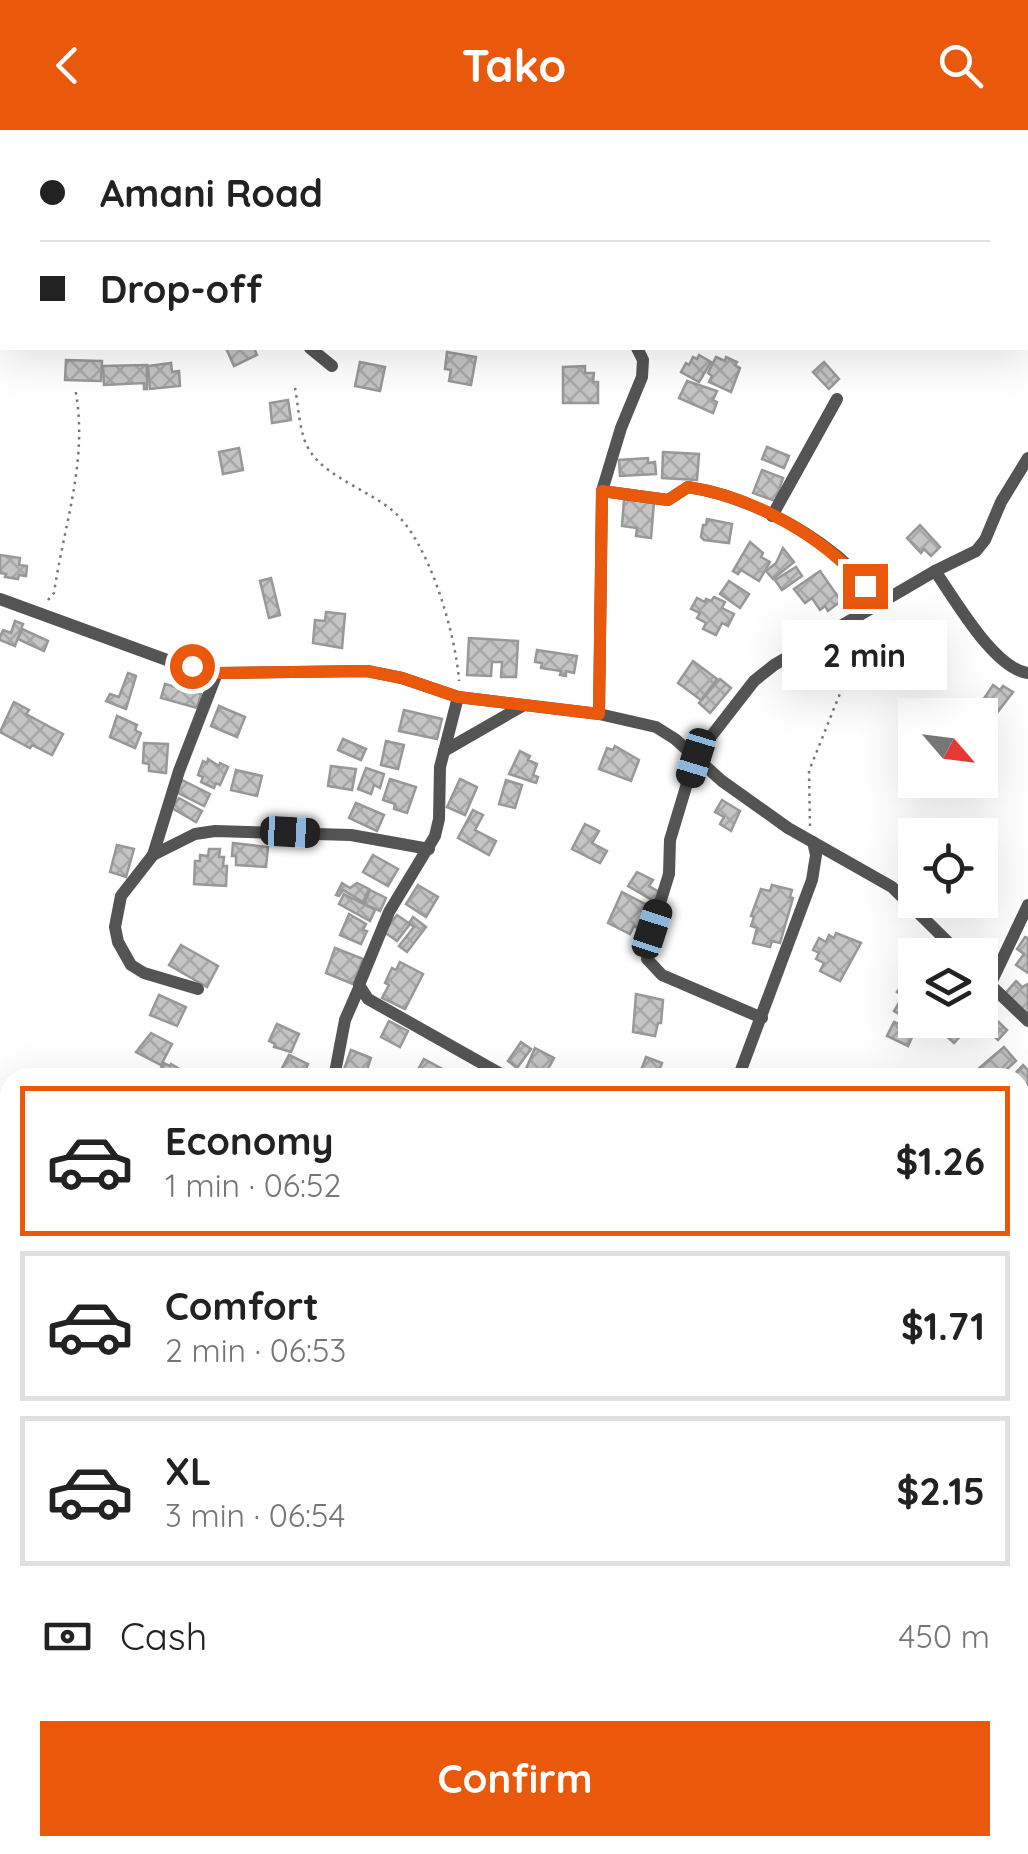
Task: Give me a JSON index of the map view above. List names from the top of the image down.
{
  "north": "bottom right",
  "page": {
    "header": "Tako",
    "banner": ["Amani Road", "Drop-off"],
    "bubble": "2 min",
    "list": [
      {
        "name": "Economy",
        "note": "1 min · 06:52",
        "value": "$1.26"
      },
      {
        "name": "Comfort",
        "note": "2 min · 06:53",
        "value": "$1.71"
      },
      {
        "name": "XL",
        "note": "3 min · 06:54",
        "value": "$2.15"
      }
    ],
    "pay": ["Cash", "450 m"],
    "buttons": "Confirm"
  }
}
